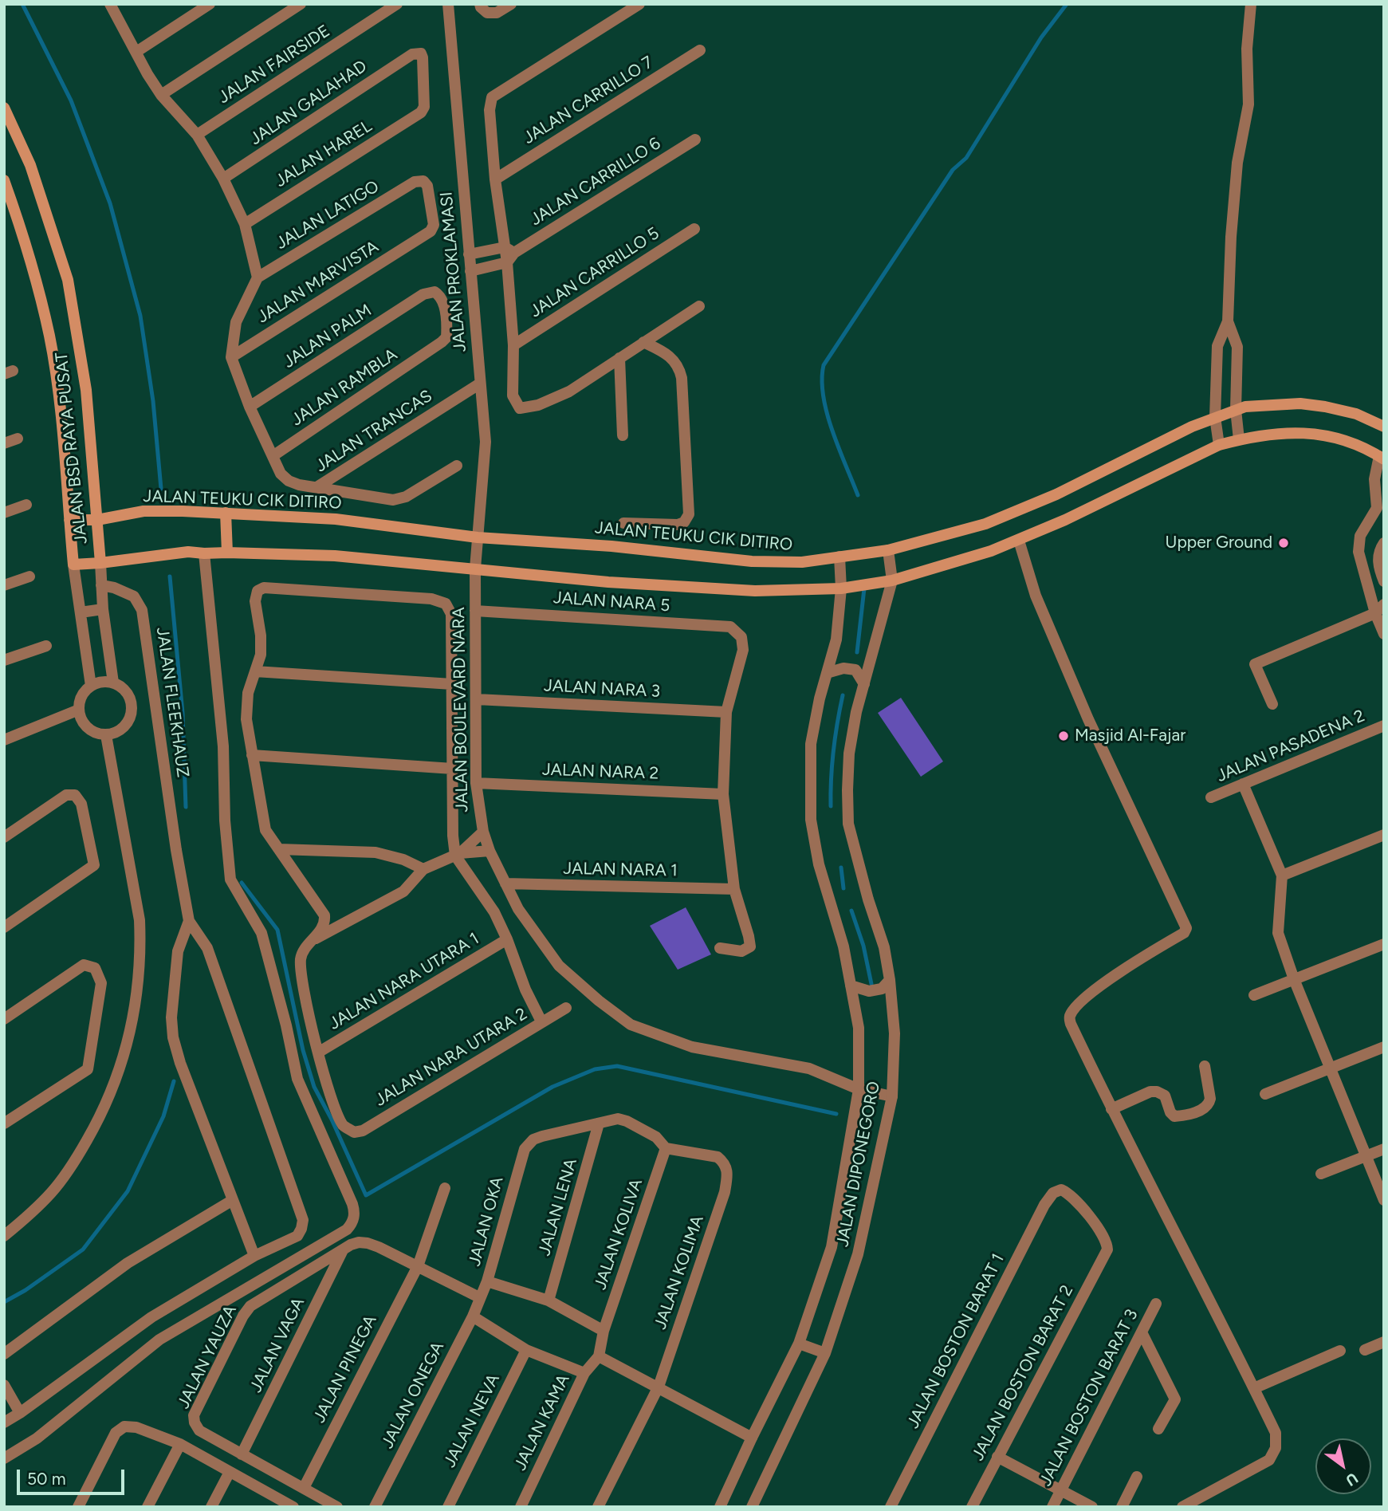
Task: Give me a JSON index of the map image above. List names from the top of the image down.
{
  "streets": {
    "main road": ["JALAN BSD RAYA PUSAT", "JALAN TEUKU CIK DITIRO"],
    "street": [
      "JALAN FAIRSIDE",
      "JALAN CARRILLO 7",
      "JALAN GALAHAD",
      "JALAN HAREL",
      "JALAN CARRILLO 6",
      "JALAN LATIGO",
      "JALAN PROKLAMASI",
      "JALAN CARRILLO 5",
      "JALAN MARVISTA",
      "JALAN PALM",
      "JALAN RAMBLA",
      "JALAN TRANCAS",
      "JALAN NARA 5",
      "JALAN NARA 3",
      "JALAN FLEEKHAUZ",
      "JALAN BOULEVARD NARA",
      "JALAN PASADENA 2",
      "JALAN NARA 2",
      "JALAN NARA 1",
      "JALAN NARA UTARA 1",
      "JALAN NARA UTARA 2",
      "JALAN DIPONEGORO",
      "JALAN LENA",
      "JALAN OKA",
      "JALAN KOLIVA",
      "JALAN KOLIMA",
      "JALAN BOSTON BARAT 1",
      "JALAN VAGA",
      "JALAN YAUZA",
      "JALAN PINEGA",
      "JALAN BOSTON BARAT 2",
      "JALAN ONEGA",
      "JALAN BOSTON BARAT 3",
      "JALAN NEVA",
      "JALAN KAMA"
    ]
  },
  "crossings": [
    ["JALAN GALAHAD", "JALAN HAREL"],
    ["JALAN LATIGO", "JALAN MARVISTA"],
    ["JALAN PROKLAMASI", "JALAN TRANCAS"],
    ["JALAN PROKLAMASI", "JALAN TEUKU CIK DITIRO"],
    ["JALAN PROKLAMASI", "JALAN BOULEVARD NARA"],
    ["JALAN PALM", "JALAN RAMBLA"],
    ["JALAN BSD RAYA PUSAT", "JALAN TEUKU CIK DITIRO"],
    ["JALAN TEUKU CIK DITIRO", "JALAN BOULEVARD NARA"],
    ["JALAN TEUKU CIK DITIRO", "JALAN DIPONEGORO"],
    ["JALAN NARA 5", "JALAN NARA 3"],
    ["JALAN NARA 5", "JALAN BOULEVARD NARA"],
    ["JALAN NARA 3", "JALAN BOULEVARD NARA"],
    ["JALAN BOULEVARD NARA", "JALAN NARA 2"],
    ["JALAN BOULEVARD NARA", "JALAN NARA 1"],
    ["JALAN BOULEVARD NARA", "JALAN DIPONEGORO"],
    ["JALAN NARA UTARA 1", "JALAN NARA UTARA 2"],
    ["JALAN LENA", "JALAN OKA"],
    ["JALAN OKA", "JALAN ONEGA"],
    ["JALAN KOLIVA", "JALAN KOLIMA"],
    ["JALAN KOLIVA", "JALAN KAMA"],
    ["JALAN BOSTON BARAT 1", "JALAN BOSTON BARAT 2"],
    ["JALAN VAGA", "JALAN YAUZA"]
  ],
  "places": ["Upper Ground", "Masjid Al-Fajar"],
  "scale_bar": "50 m",
  "north": "bottom right"
}
